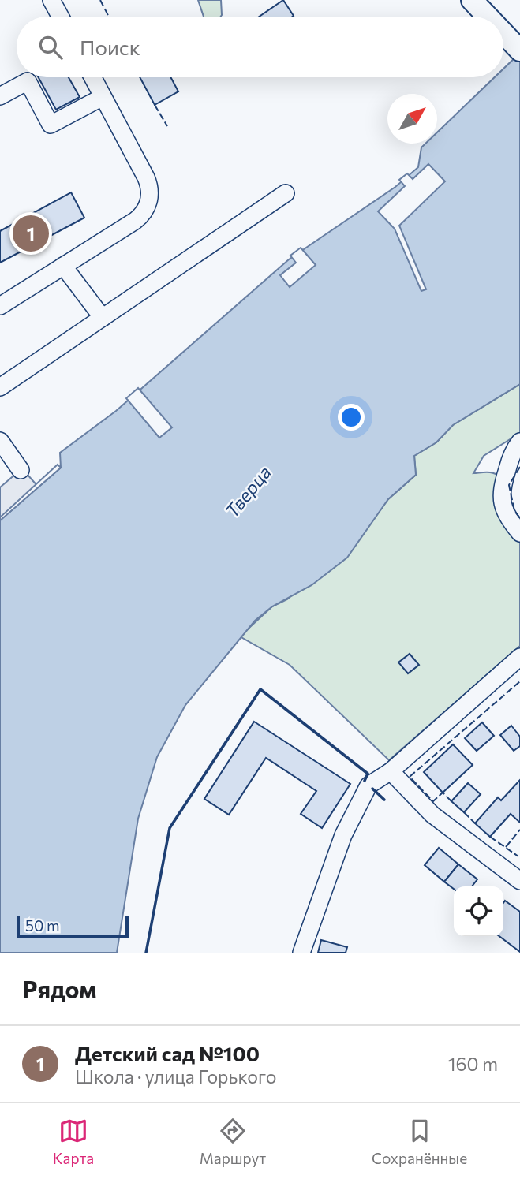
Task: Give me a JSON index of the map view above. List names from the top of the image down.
{
  "water": ["Тверца"],
  "scale_bar": "50 m",
  "north": "top right",
  "page": {
    "search": "Поиск",
    "pins": "1",
    "scale": "50 m",
    "heading": "Рядом",
    "list": [
      {
        "mark": "1",
        "name": "Детский сад №100",
        "note": "Школа · улица Горького",
        "value": "160 m"
      }
    ],
    "nav": ["Карта", "Маршрут", "Сохранённые"]
  }
}
